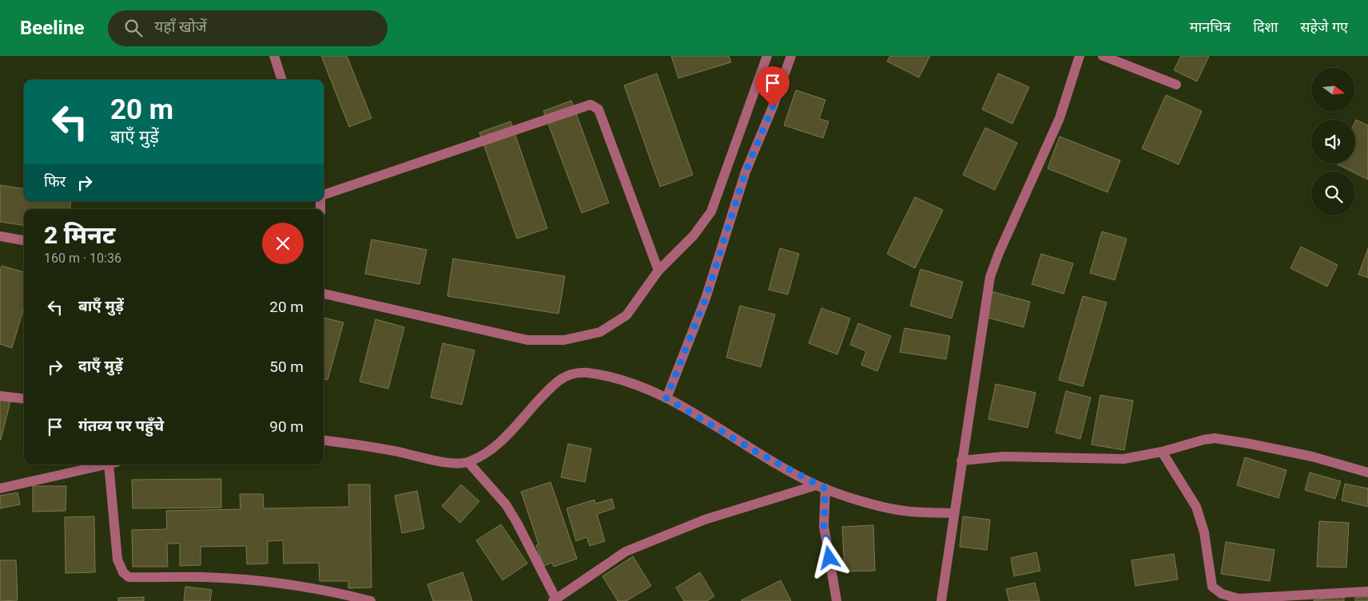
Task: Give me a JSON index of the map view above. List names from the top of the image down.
{
  "north": "right",
  "page": {
    "header": "Beeline",
    "search": "यहाँ खोजें",
    "nav": ["मानचित्र", "दिशा", "सहेजे गए"],
    "turn": ["20 m", "बाएँ मुड़ें"],
    "then": "फिर",
    "heading": ["2 मिनट", "160 m · 10:36"],
    "list": [
      {
        "name": "बाएँ मुड़ें",
        "value": "20 m"
      },
      {
        "name": "दाएँ मुड़ें",
        "value": "50 m"
      },
      {
        "name": "गंतव्य पर पहुँचे",
        "value": "90 m"
      }
    ]
  }
}
